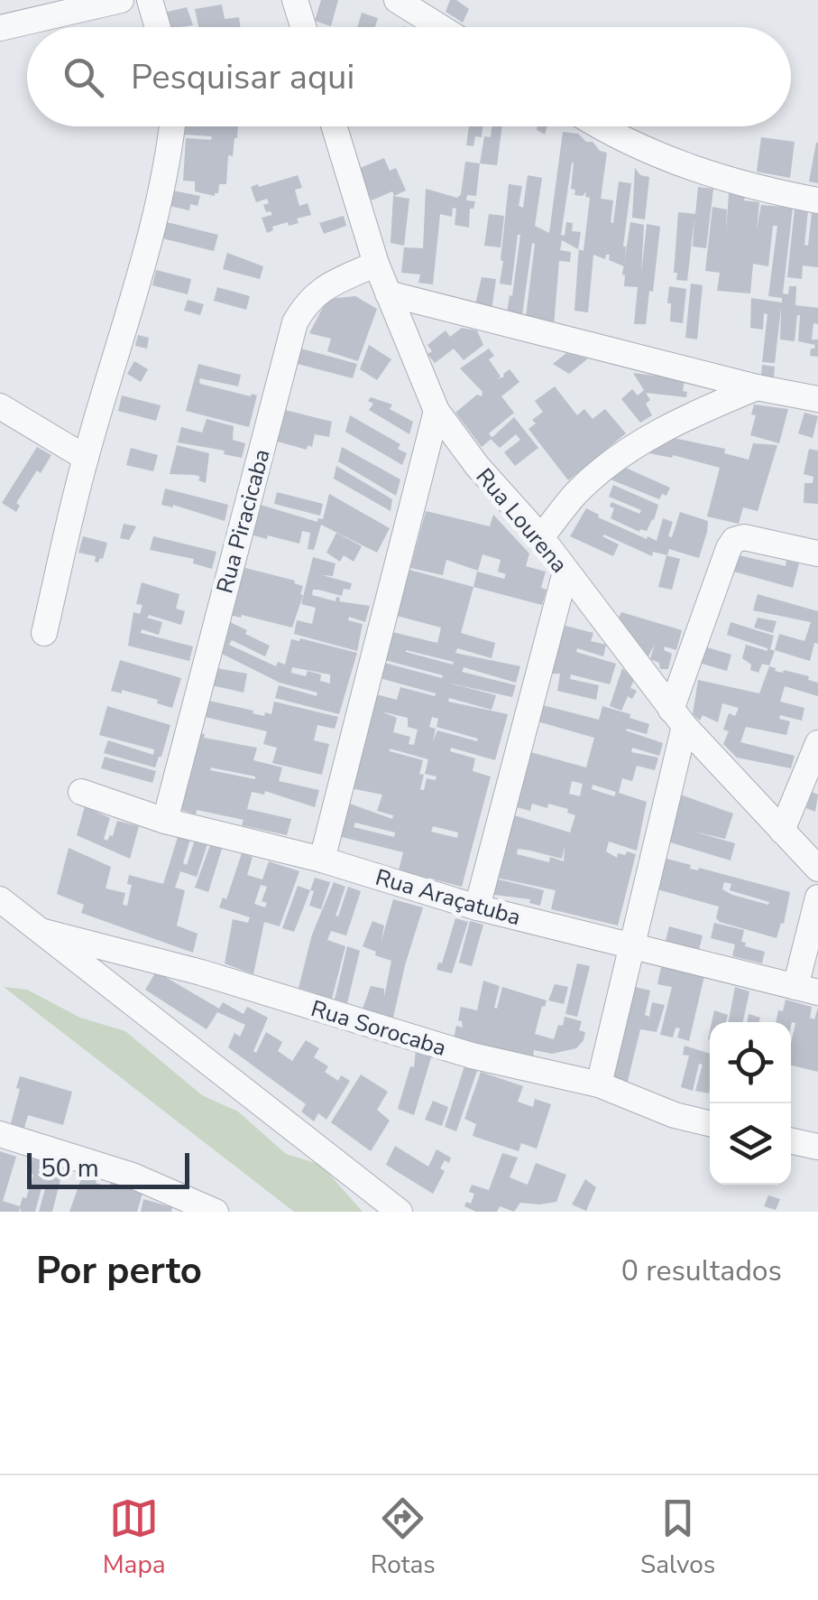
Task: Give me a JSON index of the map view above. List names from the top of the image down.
{
  "streets": {
    "street": [
      "Rua Lourena",
      "Rua Piracicaba",
      "Rua Araçatuba",
      "Rua Sorocaba"
    ]
  },
  "crossings": [
    ["Rua Lourena", "Rua Piracicaba"],
    ["Rua Piracicaba", "Rua Araçatuba"]
  ],
  "scale_bar": "50 m",
  "page": {
    "search": "Pesquisar aqui",
    "scale": "50 m",
    "heading": ["Por perto", "0 resultados"],
    "nav": ["Mapa", "Rotas", "Salvos"]
  }
}
